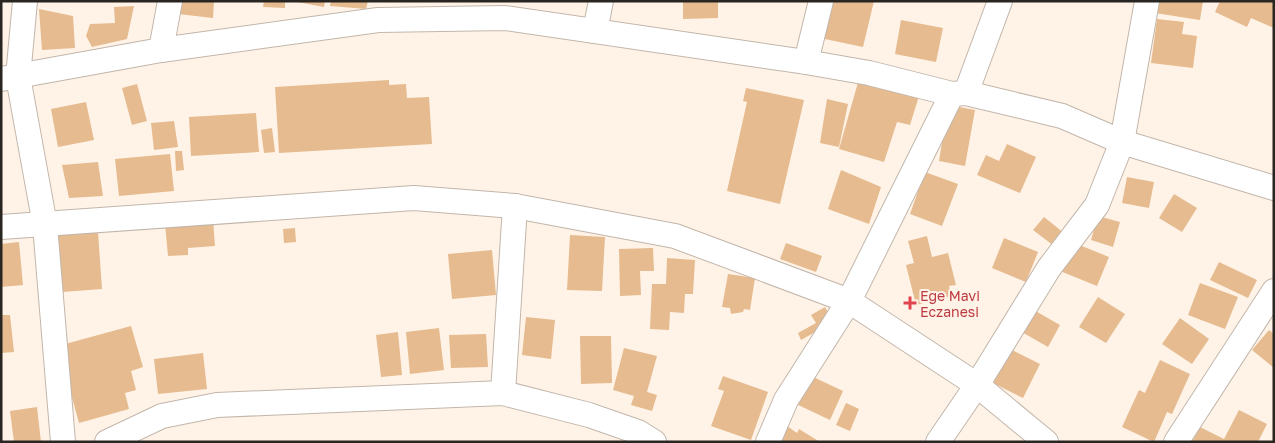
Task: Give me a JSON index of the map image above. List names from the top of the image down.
{
  "places": {
    "health": ["Ege Mavi Eczanesi"]
  }
}
